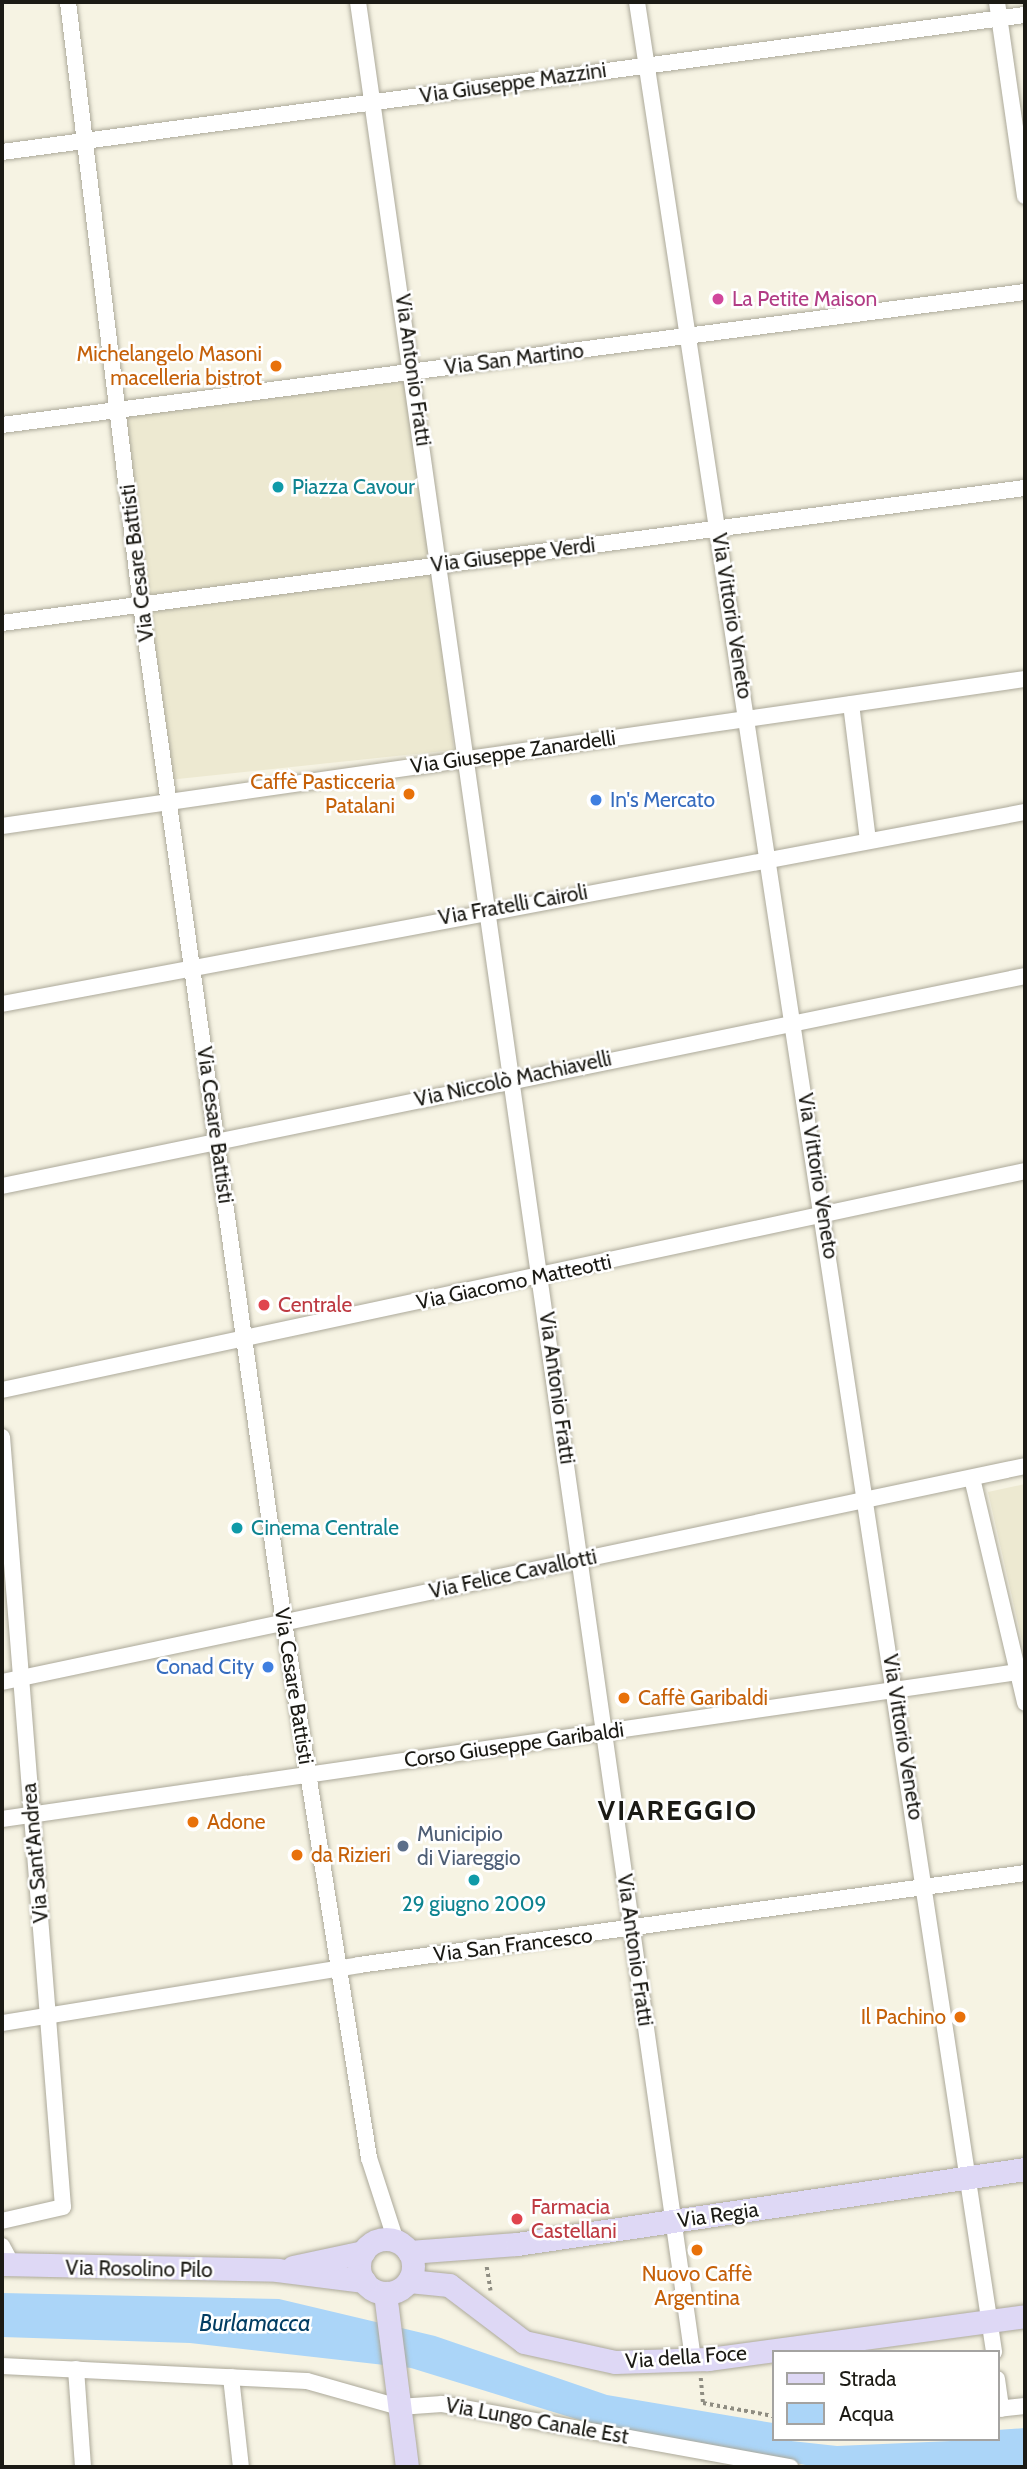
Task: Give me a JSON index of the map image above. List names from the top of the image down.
{
  "streets": {
    "street": [
      "Via Giuseppe Mazzini",
      "Via San Martino",
      "Via Antonio Fratti",
      "Via Giuseppe Verdi",
      "Via Cesare Battisti",
      "Via Vittorio Veneto",
      "Via Giuseppe Zanardelli",
      "Via Fratelli Cairoli",
      "Via Niccolò Machiavelli",
      "Via Giacomo Matteotti",
      "Via Felice Cavallotti",
      "Corso Giuseppe Garibaldi",
      "Via Sant'Andrea",
      "Via San Francesco",
      "Via Regia",
      "Via Rosolino Pilo",
      "Via della Foce",
      "Via Lungo Canale Est"
    ]
  },
  "crossings": [
    ["Via Giuseppe Mazzini", "Via Antonio Fratti"],
    ["Via Giuseppe Mazzini", "Via Cesare Battisti"],
    ["Via Giuseppe Mazzini", "Via Vittorio Veneto"],
    ["Via San Martino", "Via Antonio Fratti"],
    ["Via San Martino", "Via Cesare Battisti"],
    ["Via San Martino", "Via Vittorio Veneto"],
    ["Via Antonio Fratti", "Via Giuseppe Verdi"],
    ["Via Antonio Fratti", "Via Giuseppe Zanardelli"],
    ["Via Antonio Fratti", "Via Fratelli Cairoli"],
    ["Via Antonio Fratti", "Via Niccolò Machiavelli"],
    ["Via Antonio Fratti", "Via Giacomo Matteotti"],
    ["Via Antonio Fratti", "Via Felice Cavallotti"],
    ["Via Antonio Fratti", "Corso Giuseppe Garibaldi"],
    ["Via Antonio Fratti", "Via San Francesco"],
    ["Via Antonio Fratti", "Via Regia"],
    ["Via Antonio Fratti", "Via della Foce"],
    ["Via Giuseppe Verdi", "Via Cesare Battisti"],
    ["Via Giuseppe Verdi", "Via Vittorio Veneto"],
    ["Via Cesare Battisti", "Via Giuseppe Zanardelli"],
    ["Via Cesare Battisti", "Via Fratelli Cairoli"],
    ["Via Cesare Battisti", "Via Niccolò Machiavelli"],
    ["Via Cesare Battisti", "Via Giacomo Matteotti"],
    ["Via Cesare Battisti", "Via Felice Cavallotti"],
    ["Via Cesare Battisti", "Corso Giuseppe Garibaldi"],
    ["Via Cesare Battisti", "Via San Francesco"],
    ["Via Cesare Battisti", "Via Regia"],
    ["Via Cesare Battisti", "Via Rosolino Pilo"],
    ["Via Cesare Battisti", "Via della Foce"],
    ["Via Vittorio Veneto", "Via Giuseppe Zanardelli"],
    ["Via Vittorio Veneto", "Via Fratelli Cairoli"],
    ["Via Vittorio Veneto", "Via Niccolò Machiavelli"],
    ["Via Vittorio Veneto", "Via Giacomo Matteotti"],
    ["Via Vittorio Veneto", "Via Felice Cavallotti"],
    ["Via Vittorio Veneto", "Corso Giuseppe Garibaldi"],
    ["Via Vittorio Veneto", "Via San Francesco"],
    ["Via Vittorio Veneto", "Via Regia"],
    ["Via Vittorio Veneto", "Via della Foce"],
    ["Via Felice Cavallotti", "Via Sant'Andrea"],
    ["Corso Giuseppe Garibaldi", "Via Sant'Andrea"],
    ["Via Sant'Andrea", "Via San Francesco"],
    ["Via Regia", "Via Rosolino Pilo"],
    ["Via Regia", "Via della Foce"],
    ["Via Rosolino Pilo", "Via della Foce"]
  ],
  "districts": ["VIAREGGIO"],
  "water": ["Burlamacca"],
  "places": [
    "La Petite Maison",
    "Michelangelo Masoni macelleria bistrot",
    "Piazza Cavour",
    "Caffè Pasticceria Patalani",
    "In's Mercato",
    "Centrale",
    "Cinema Centrale",
    "Conad City",
    "Caffè Garibaldi",
    "Adone",
    "Municipio di Viareggio",
    "da Rizieri",
    "29 giugno 2009",
    "Il Pachino",
    "Farmacia Castellani",
    "Nuovo Caffè Argentina"
  ],
  "legend": ["Strada", "Acqua"]
}
